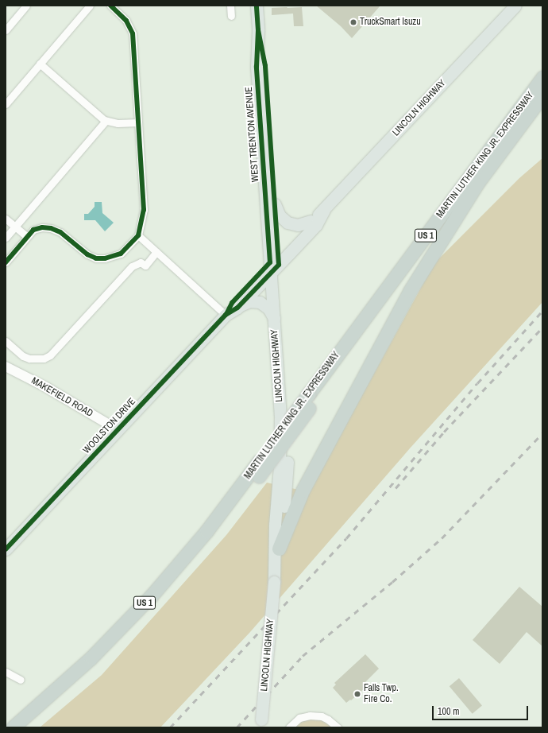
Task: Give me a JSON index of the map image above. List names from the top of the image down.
{
  "streets": {
    "highway": ["MARTIN LUTHER KING JR. EXPRESSWAY", "US 1"],
    "main road": ["LINCOLN HIGHWAY", "WEST TRENTON AVENUE", "WOOLSTON DRIVE"],
    "street": ["MAKEFIELD ROAD"]
  },
  "crossings": [
    ["LINCOLN HIGHWAY", "WEST TRENTON AVENUE"],
    ["LINCOLN HIGHWAY", "WOOLSTON DRIVE"],
    ["WEST TRENTON AVENUE", "WOOLSTON DRIVE"],
    ["MAKEFIELD ROAD", "WOOLSTON DRIVE"]
  ],
  "places": ["TruckSmart Isuzu", "Falls Twp. Fire Co."],
  "scale_bar": "100 m"
}
